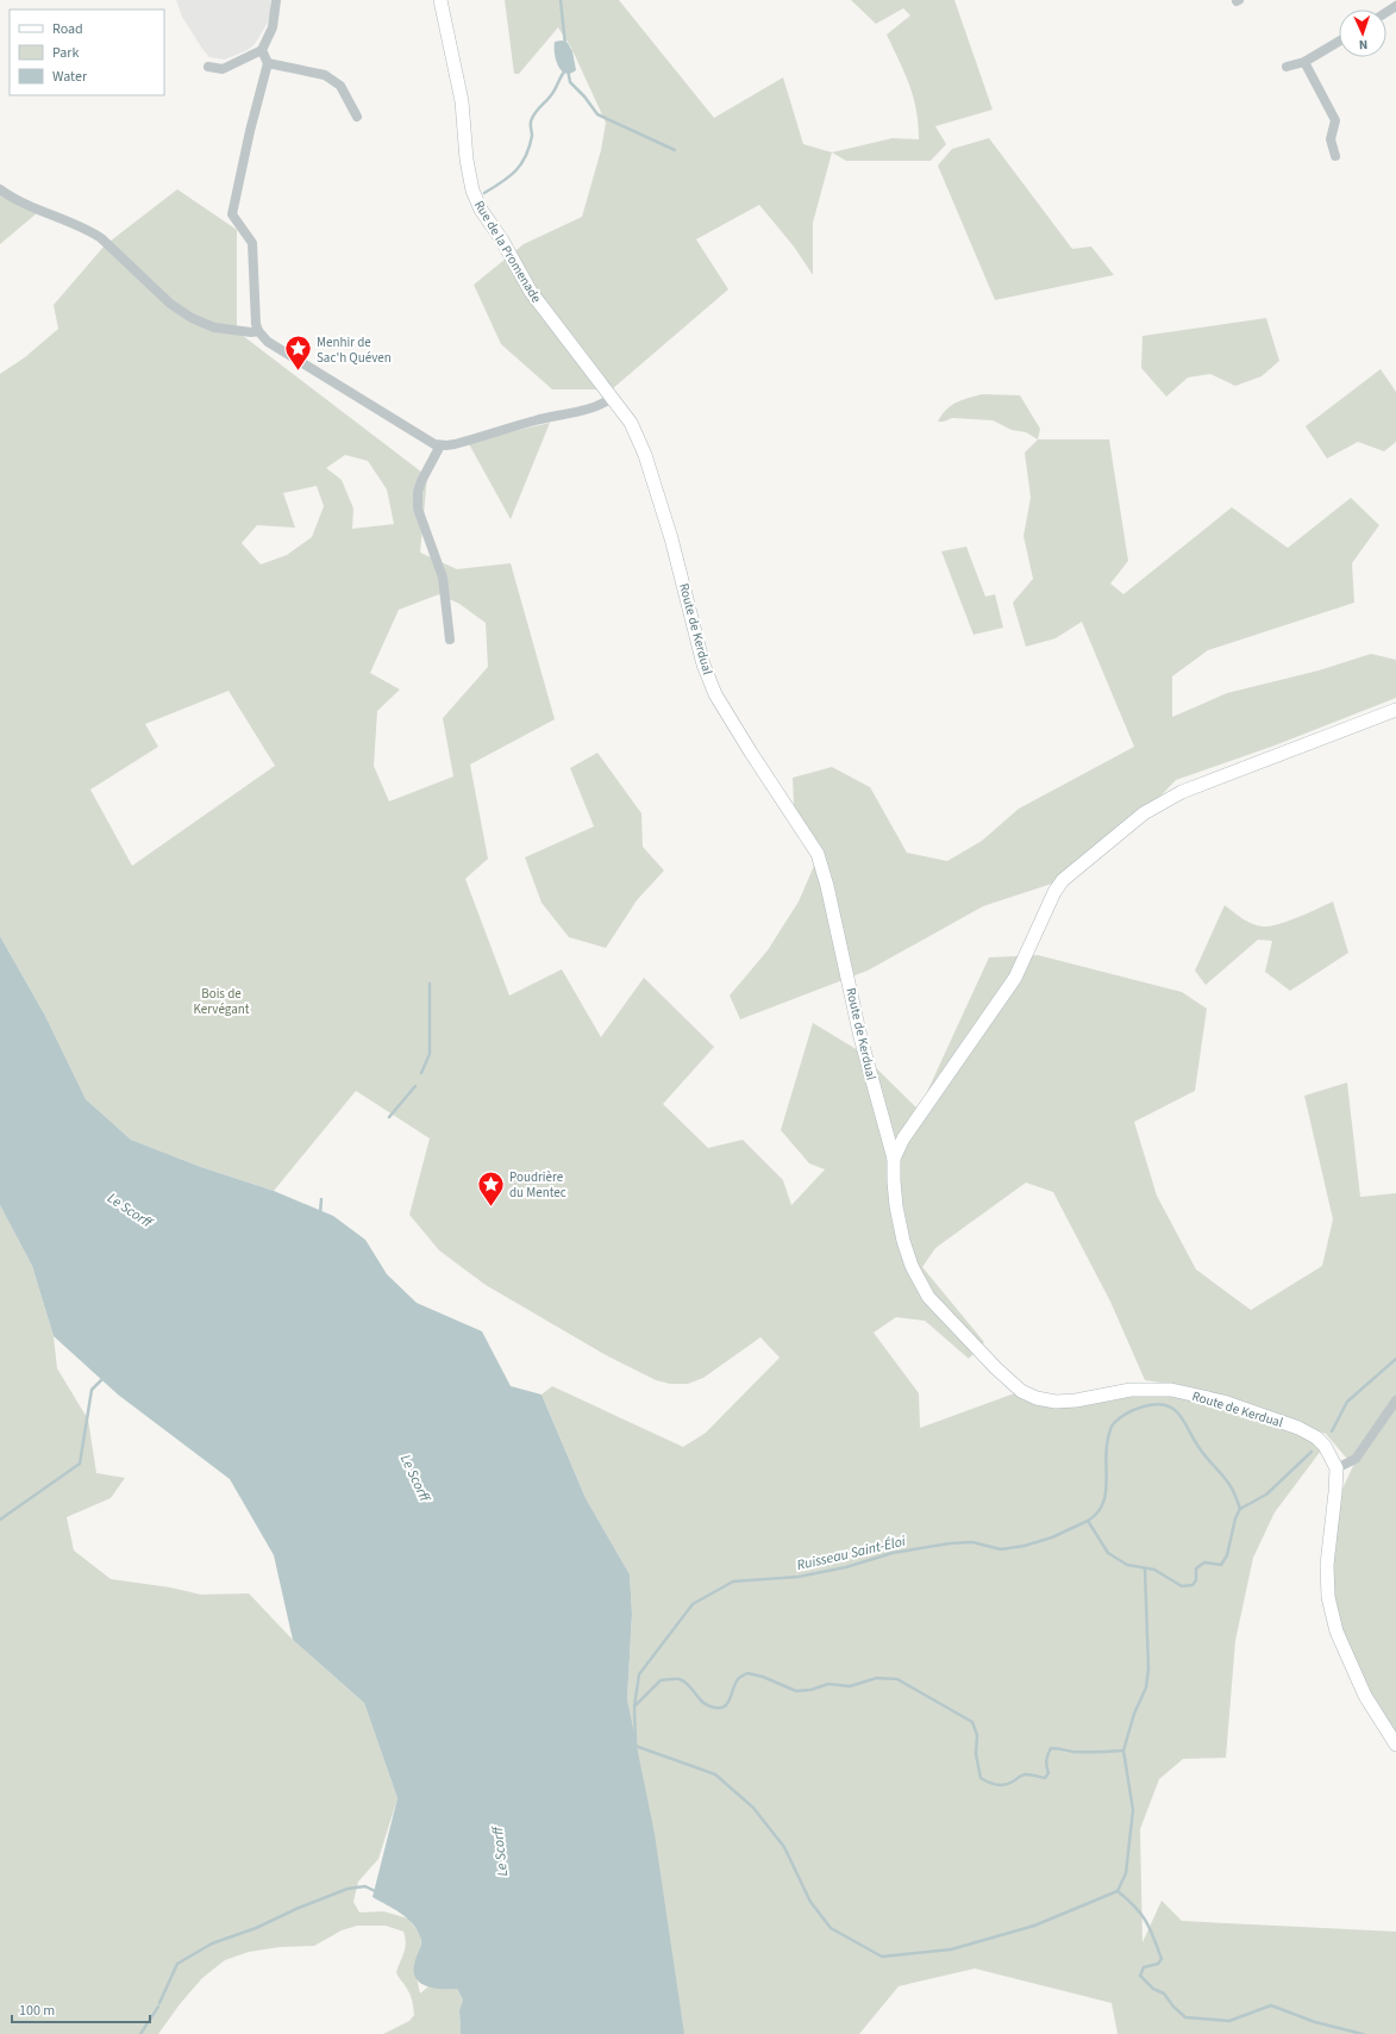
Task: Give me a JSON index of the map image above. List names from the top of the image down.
{
  "streets": {
    "street": ["Rue de la Promenade", "Route de Kerdual"]
  },
  "crossings": [
    ["Rue de la Promenade", "Route de Kerdual"]
  ],
  "water": ["Le Scorff", "Ruisseau Saint-Éloi"],
  "parks": ["Bois de Kervégant"],
  "places": {
    "place": ["Menhir de Sac'h Quéven", "Poudrière du Mentec"]
  },
  "legend": ["Road", "Park", "Water"],
  "scale_bar": "100 m",
  "north": "bottom"
}
